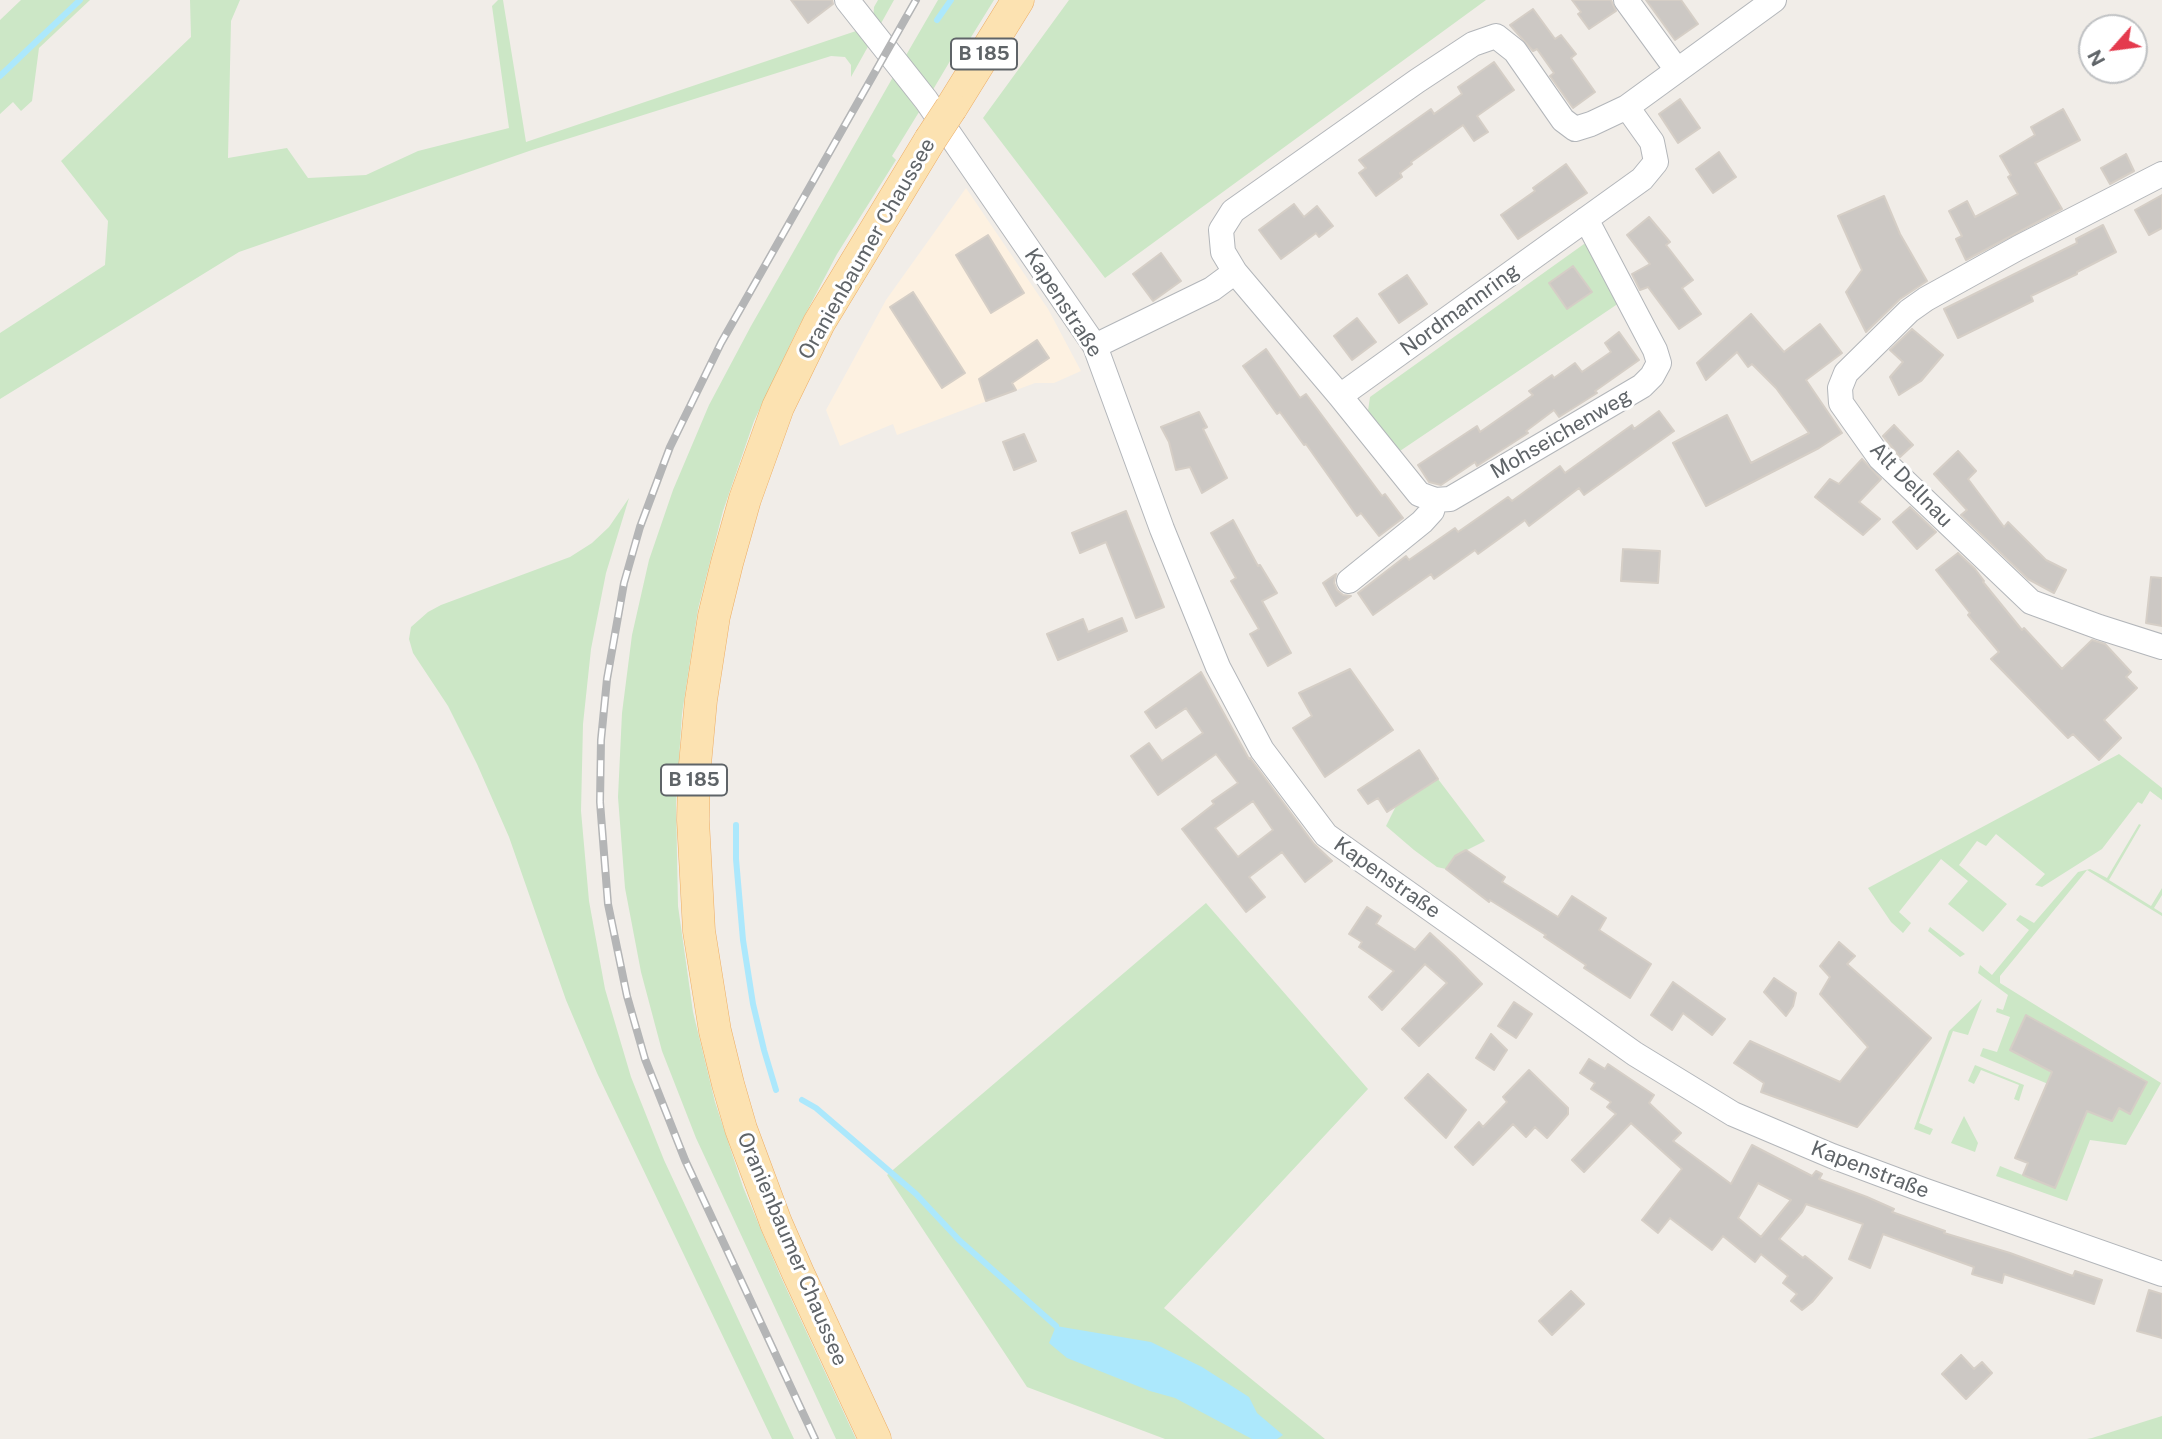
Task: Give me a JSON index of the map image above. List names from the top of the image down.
{
  "streets": {
    "main road": ["B 185", "Oranienbaumer Chaussee"],
    "street": [
      "Kapenstraße",
      "Nordmannring",
      "Mohseichenweg",
      "Alt Dellnau"
    ]
  },
  "crossings": [
    ["Nordmannring", "Mohseichenweg"]
  ],
  "north": "bottom left"
}
